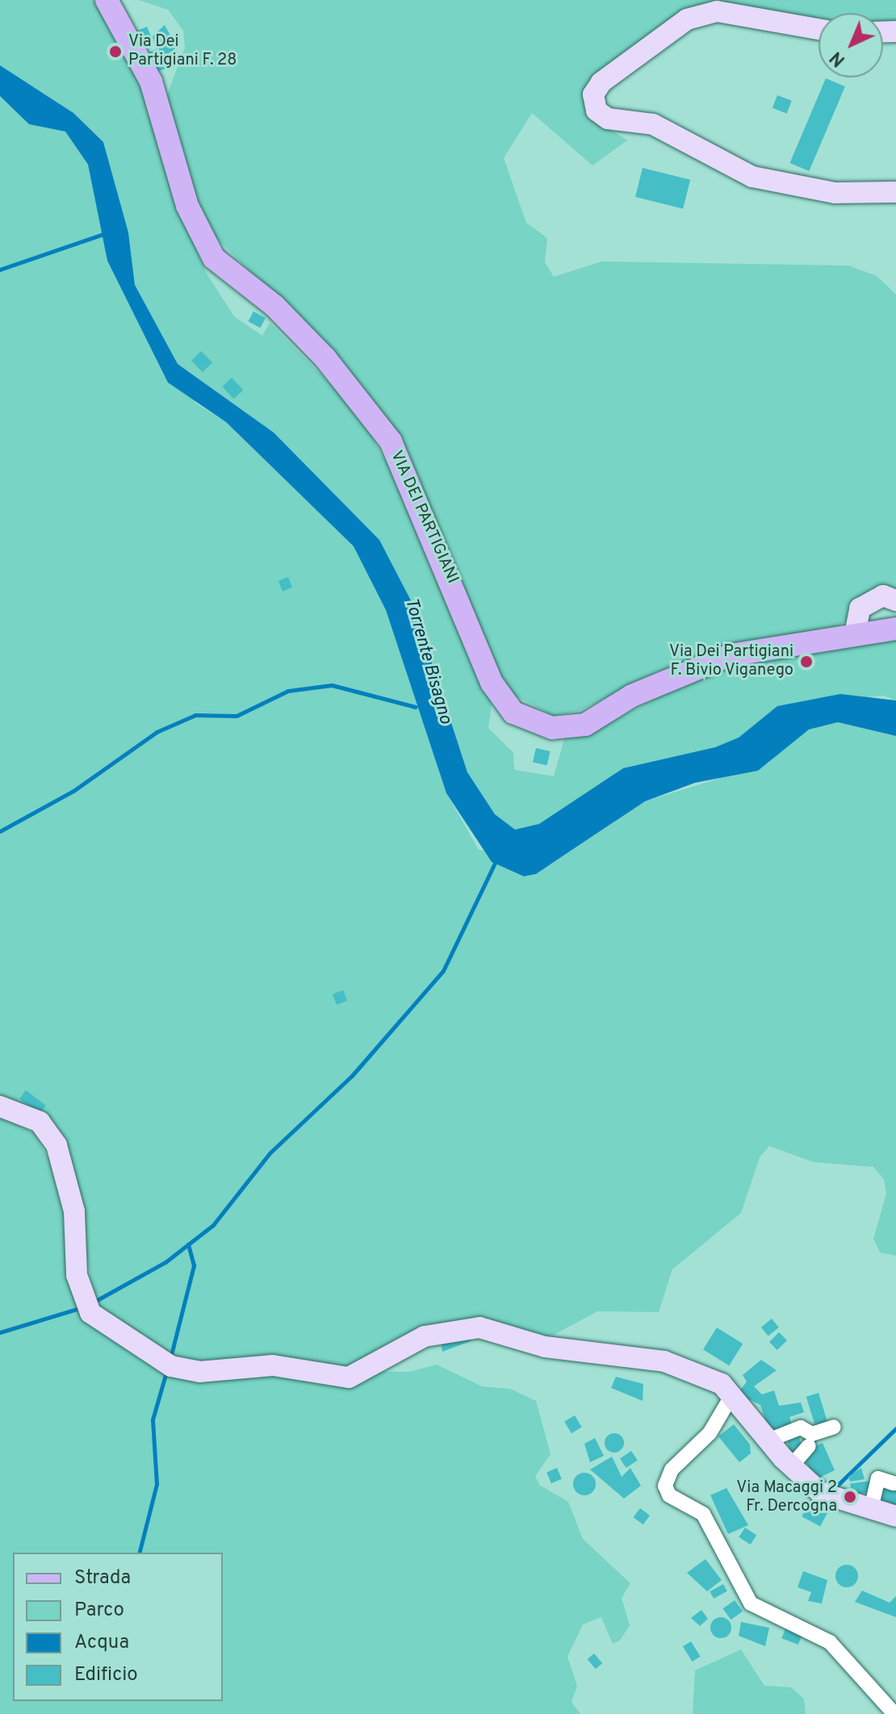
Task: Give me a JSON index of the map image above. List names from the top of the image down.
{
  "streets": {
    "main road": ["VIA DEI PARTIGIANI"]
  },
  "water": ["Torrente Bisagno"],
  "places": ["Via Dei Partigiani F. 28", "Via Dei Partigiani F. Bivio Viganego", "Via Macaggi 2 Fr. Dercogna"],
  "legend": [
    "Strada",
    "Parco",
    "Acqua",
    "Edificio"
  ],
  "north": "bottom left"
}
